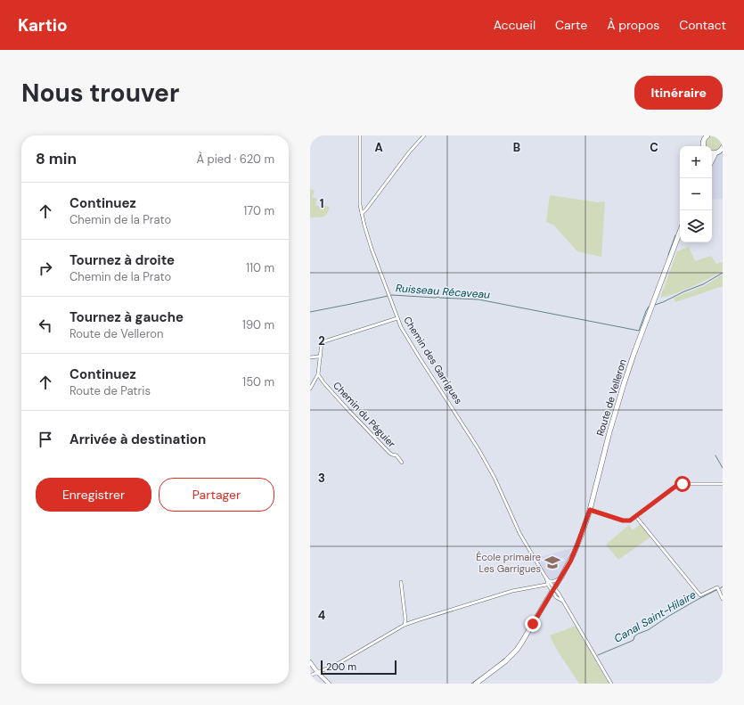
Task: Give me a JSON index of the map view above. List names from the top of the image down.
{
  "streets": {
    "main road": ["Route de Velleron"],
    "street": ["Chemin des Garrigues", "Chemin du Péguier"]
  },
  "crossings": [
    ["Chemin des Garrigues", "Route de Velleron"]
  ],
  "water": ["Ruisseau Récaveau", "Canal Saint-Hilaire"],
  "places": {
    "school or university": ["École primaire Les Garrigues"]
  },
  "scale_bar": "200 m",
  "page": {
    "header": "Kartio",
    "nav": [
      "Accueil",
      "Carte",
      "À propos",
      "Contact"
    ],
    "buttons": [
      "Itinéraire",
      ["Enregistrer", "Partager"]
    ],
    "title": "Nous trouver",
    "heading": ["8 min", "À pied · 620 m"],
    "map_buttons": ["+", "−"],
    "list": [
      ["Continuez", "Chemin de la Prato", "170 m"],
      ["Tournez à droite", "Chemin de la Prato", "110 m"],
      ["Tournez à gauche", "Route de Velleron", "190 m"],
      ["Continuez", "Route de Patris", "150 m"],
      "Arrivée à destination"
    ],
    "scale": "200 m"
  },
  "grid": {
    "columns": ["A", "B", "C"],
    "rows": [
      "1",
      "2",
      "3",
      "4"
    ]
  }
}
